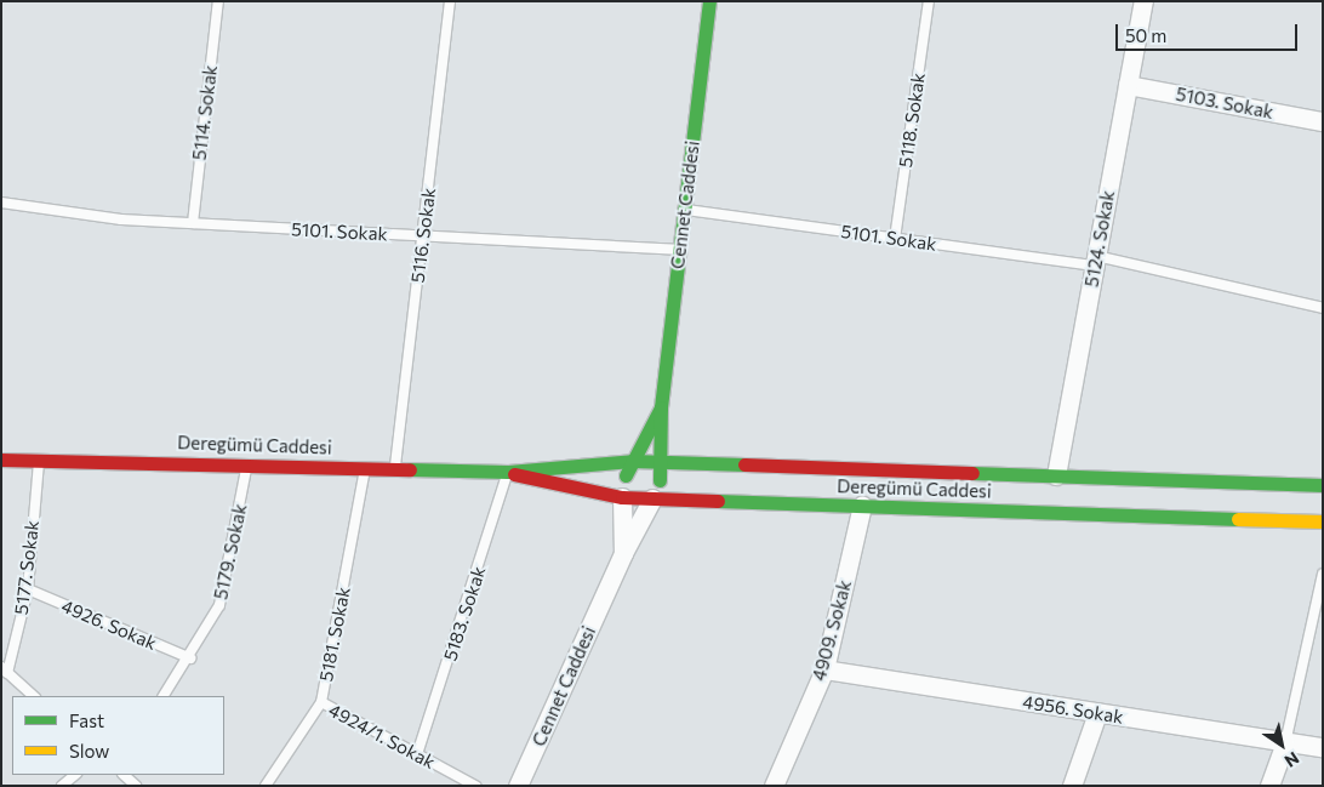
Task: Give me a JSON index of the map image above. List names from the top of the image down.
{
  "streets": {
    "main road": ["Cennet Caddesi", "Deregümü Caddesi"],
    "street": [
      "5103. Sokak",
      "5124. Sokak",
      "4909. Sokak",
      "4956. Sokak"
    ],
    "lane": [
      "5114. Sokak",
      "5118. Sokak",
      "5101. Sokak",
      "5116. Sokak",
      "5179. Sokak",
      "5177. Sokak",
      "5183. Sokak",
      "4926. Sokak",
      "5181. Sokak",
      "4924/1. Sokak"
    ]
  },
  "crossings": [
    ["5103. Sokak", "5124. Sokak"],
    ["5114. Sokak", "5101. Sokak"],
    ["5118. Sokak", "5101. Sokak"],
    ["Cennet Caddesi", "5101. Sokak"],
    ["Cennet Caddesi", "Deregümü Caddesi"],
    ["5101. Sokak", "5116. Sokak"],
    ["5101. Sokak", "5124. Sokak"],
    ["5116. Sokak", "Deregümü Caddesi"],
    ["5124. Sokak", "Deregümü Caddesi"],
    ["Deregümü Caddesi", "5179. Sokak"],
    ["Deregümü Caddesi", "5177. Sokak"],
    ["Deregümü Caddesi", "5183. Sokak"],
    ["Deregümü Caddesi", "4909. Sokak"],
    ["Deregümü Caddesi", "5181. Sokak"],
    ["5179. Sokak", "4926. Sokak"],
    ["5177. Sokak", "4926. Sokak"],
    ["5183. Sokak", "4924/1. Sokak"],
    ["4909. Sokak", "4956. Sokak"],
    ["5181. Sokak", "4924/1. Sokak"]
  ],
  "legend": ["Fast", "Slow"],
  "scale_bar": "50 m",
  "north": "bottom right"
}
